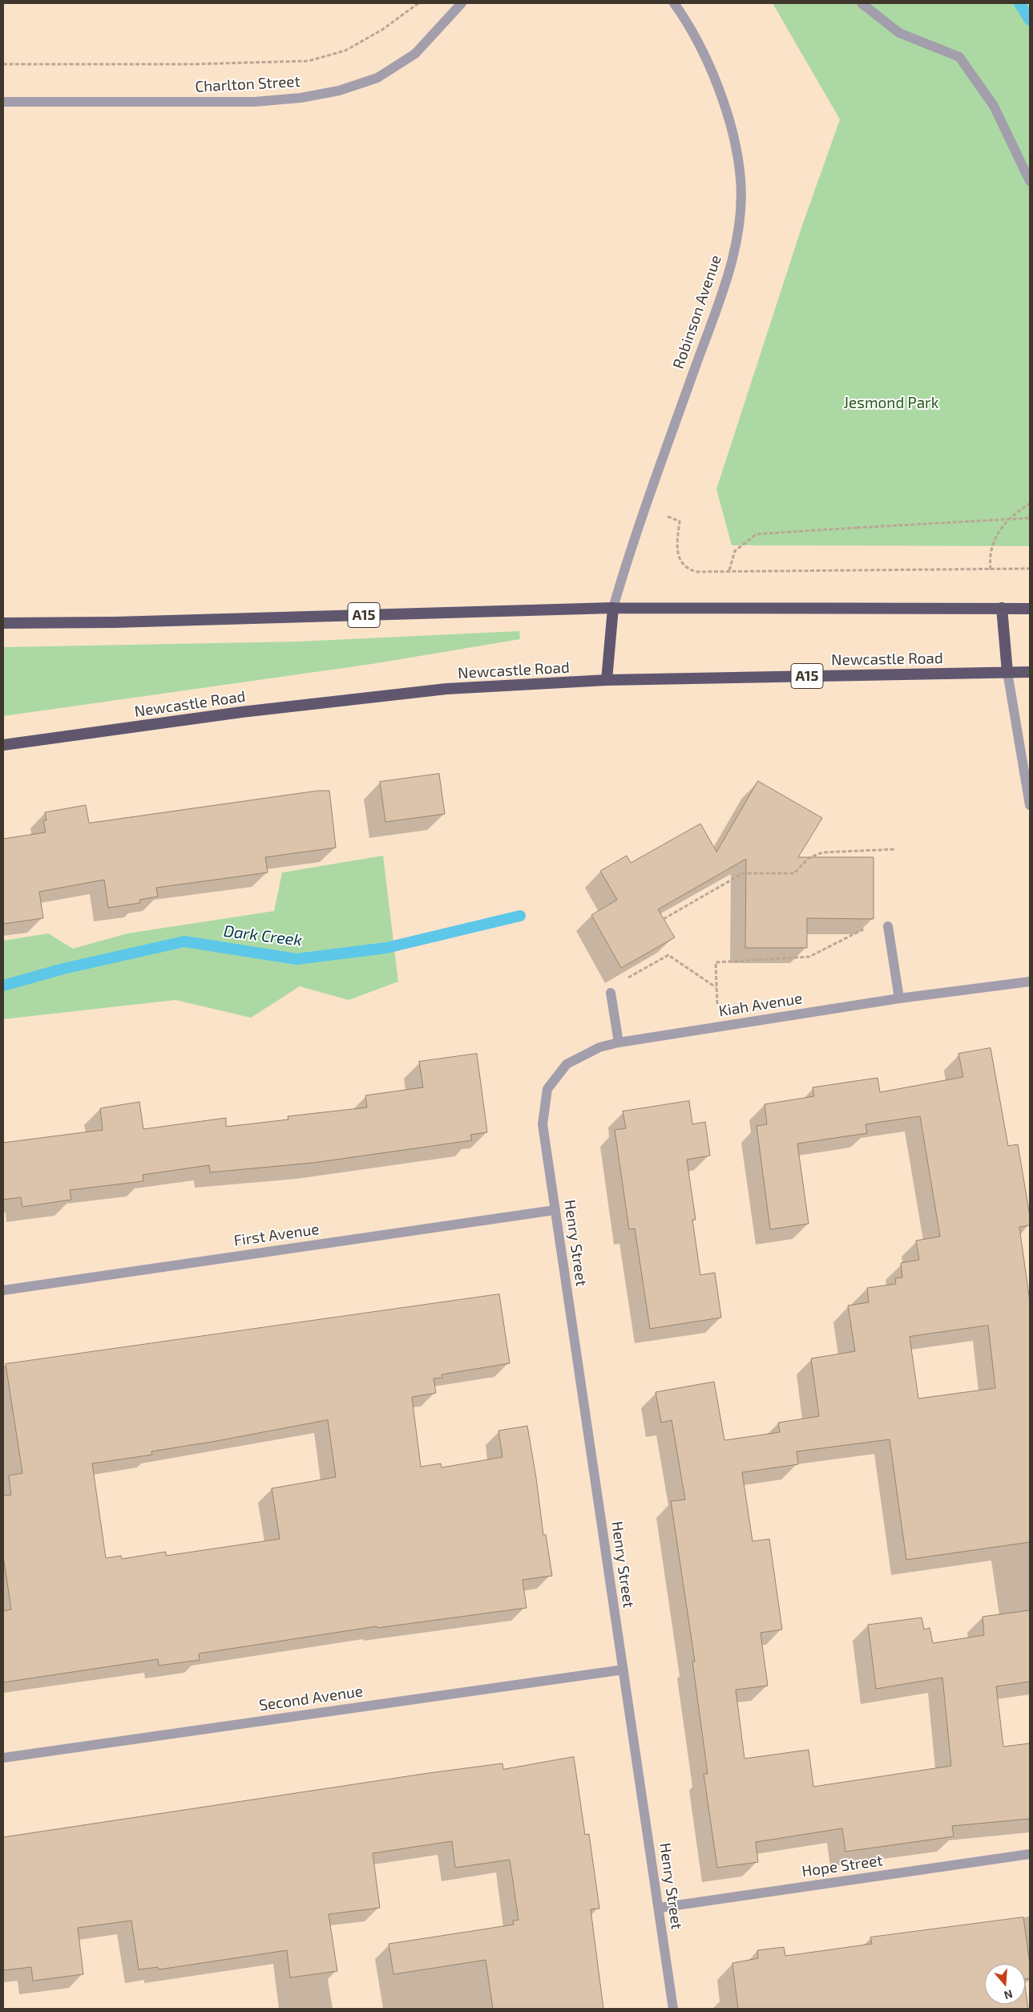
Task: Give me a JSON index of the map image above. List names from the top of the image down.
{
  "streets": {
    "highway": ["A15", "Newcastle Road"],
    "street": [
      "Charlton Street",
      "Robinson Avenue",
      "Kiah Avenue",
      "First Avenue",
      "Henry Street",
      "Second Avenue",
      "Hope Street"
    ]
  },
  "crossings": [
    ["Robinson Avenue", "A15"],
    ["Kiah Avenue", "Henry Street"],
    ["First Avenue", "Henry Street"],
    ["Henry Street", "Second Avenue"],
    ["Henry Street", "Hope Street"]
  ],
  "water": ["Dark Creek"],
  "parks": ["Jesmond Park"],
  "north": "bottom"
}
